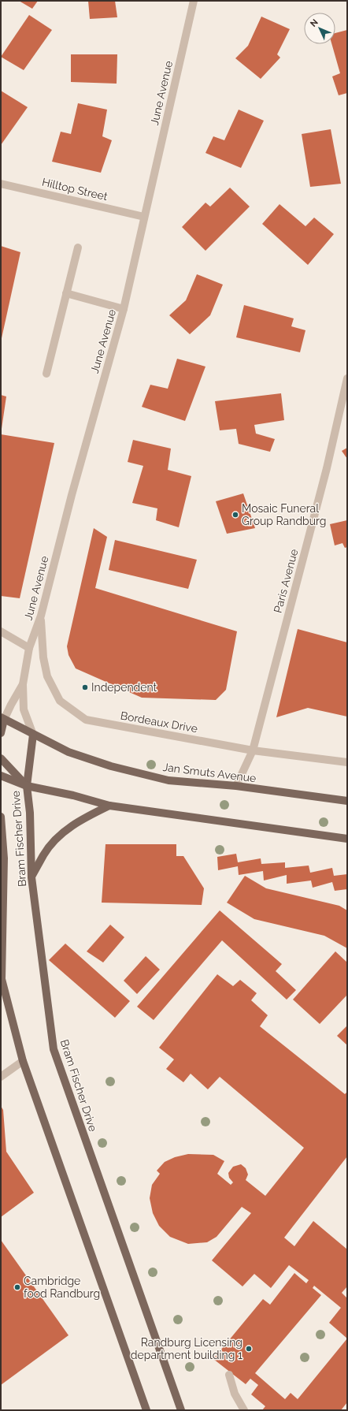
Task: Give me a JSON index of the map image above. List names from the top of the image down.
{
  "streets": {
    "main road": ["Jan Smuts Avenue", "Bram Fischer Drive"],
    "street": [
      "June Avenue",
      "Hilltop Street",
      "Paris Avenue",
      "Bordeaux Drive"
    ]
  },
  "crossings": [
    ["June Avenue", "Hilltop Street"],
    ["June Avenue", "Bordeaux Drive"],
    ["June Avenue", "Jan Smuts Avenue"],
    ["June Avenue", "Bram Fischer Drive"],
    ["Paris Avenue", "Bordeaux Drive"],
    ["Paris Avenue", "Jan Smuts Avenue"],
    ["Jan Smuts Avenue", "Bram Fischer Drive"]
  ],
  "places": [
    "Mosaic Funeral Group Randburg",
    "Independent",
    "Cambridge food Randburg",
    "Randburg Licensing department building 1"
  ],
  "north": "top left"
}
